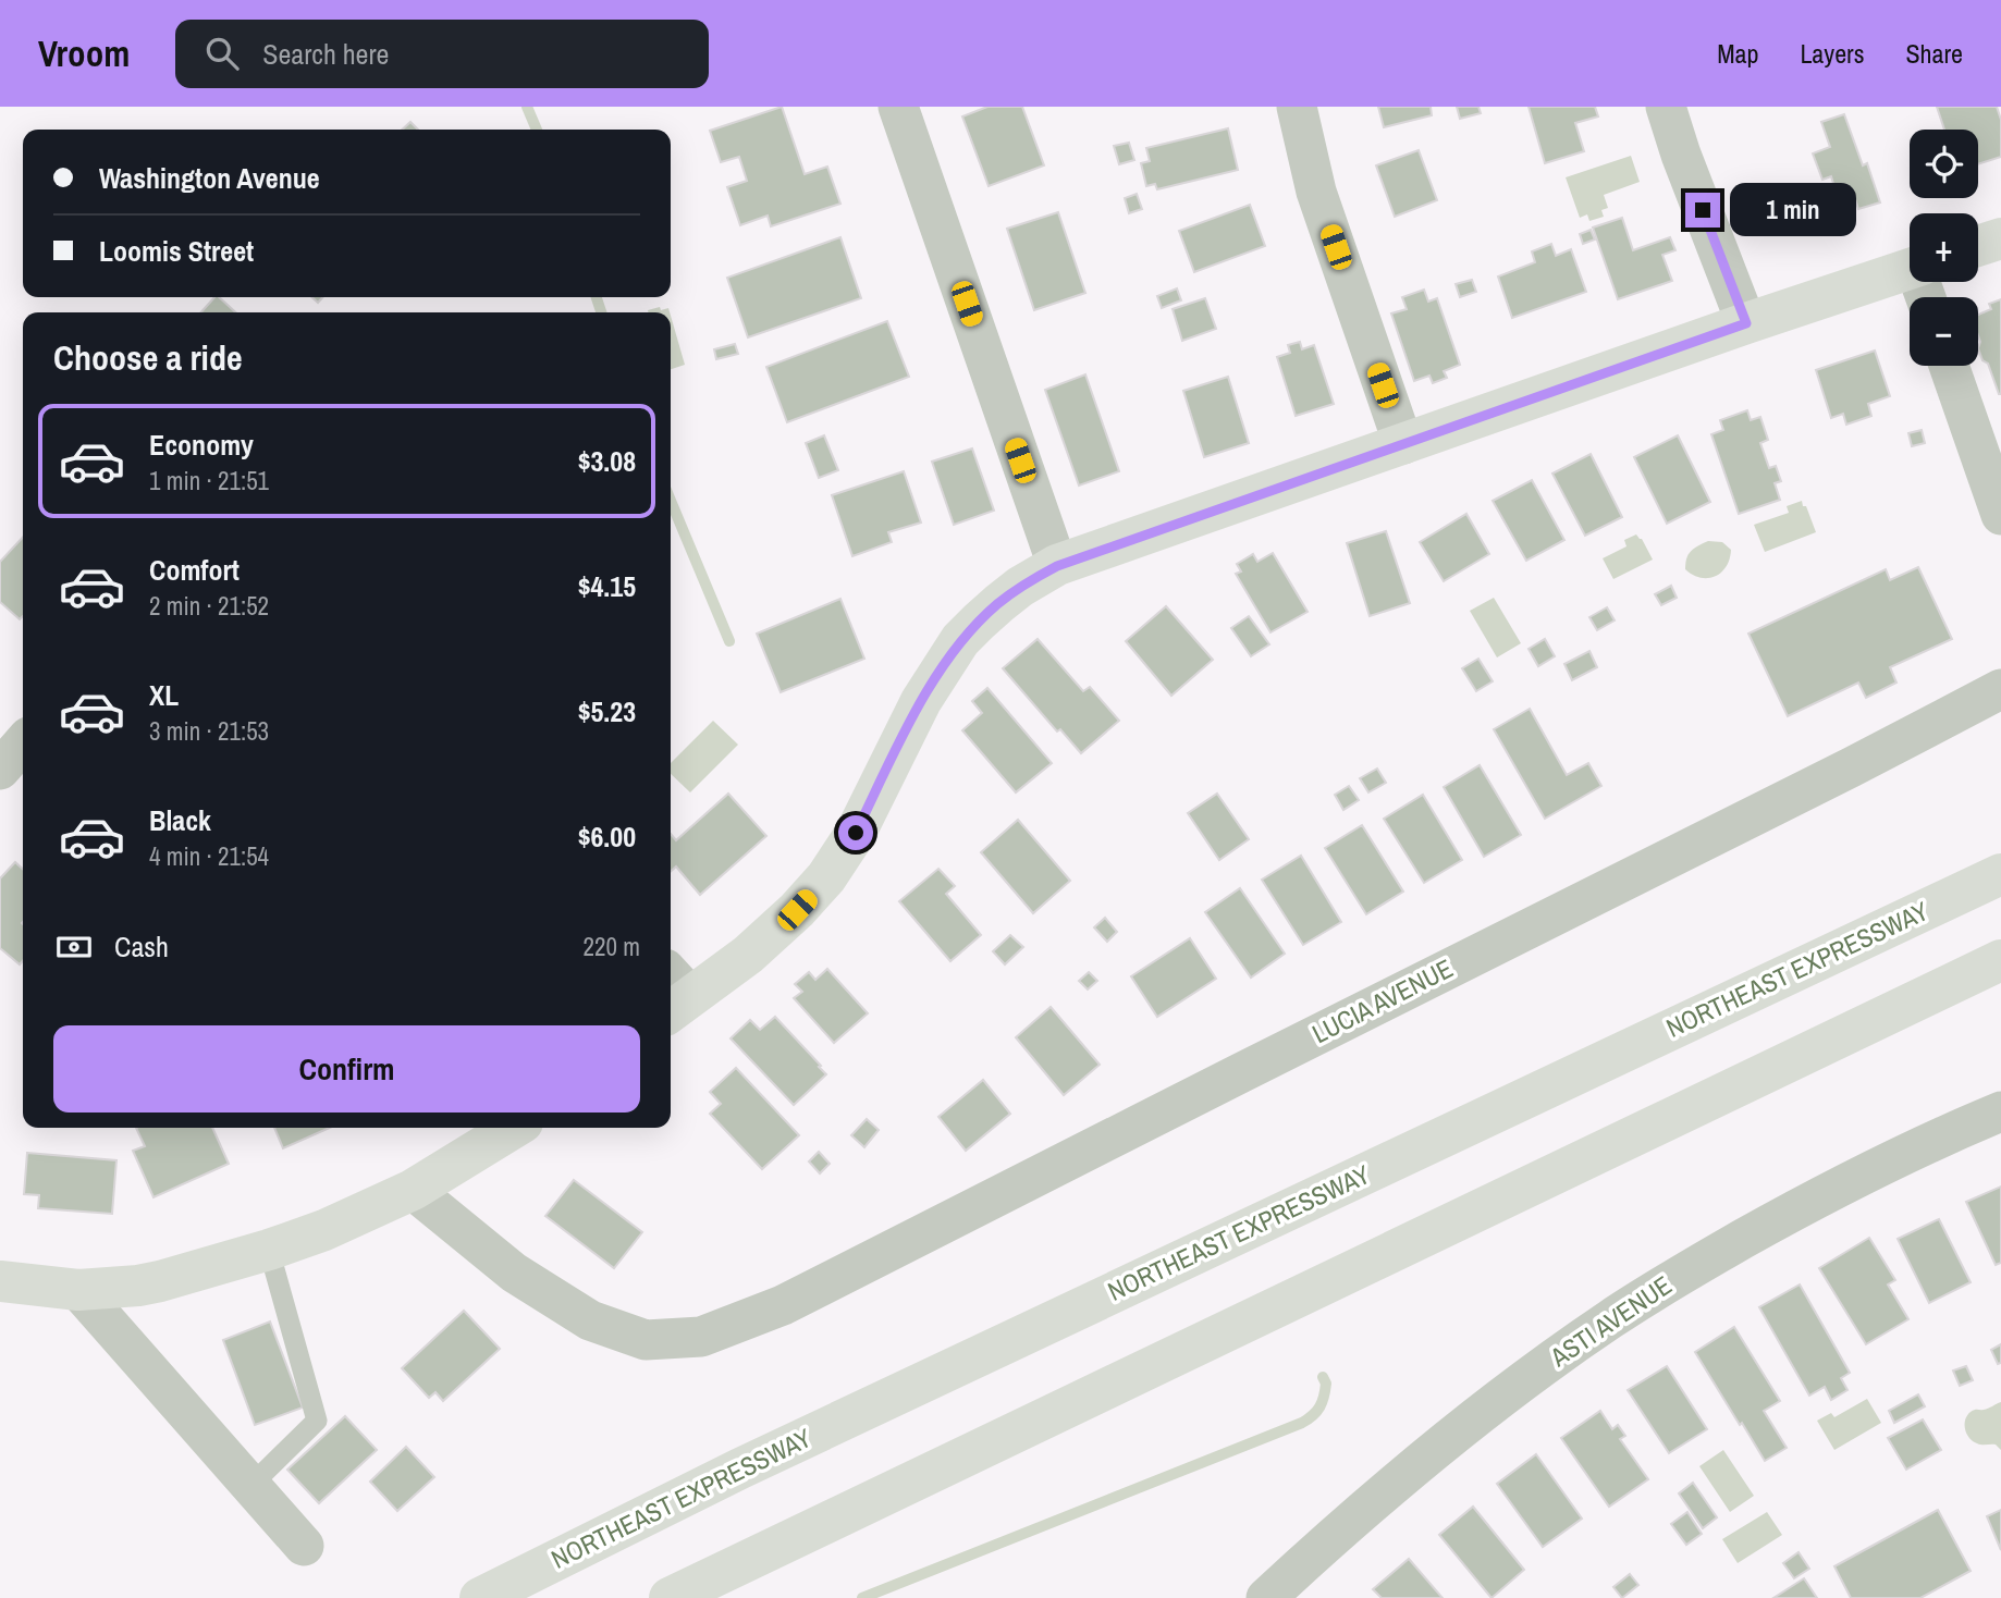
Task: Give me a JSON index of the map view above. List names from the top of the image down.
{
  "streets": {
    "main road": ["NORTHEAST EXPRESSWAY"],
    "street": ["LUCIA AVENUE", "ASTI AVENUE"]
  },
  "page": {
    "header": "Vroom",
    "search": "Search here",
    "nav": ["Map", "Layers", "Share"],
    "map_buttons": ["+", "−"],
    "banner": ["Washington Avenue", "Loomis Street"],
    "bubble": "1 min",
    "heading": "Choose a ride",
    "list": [
      {
        "name": "Economy",
        "note": "1 min · 21:51",
        "value": "$3.08"
      },
      {
        "name": "Comfort",
        "note": "2 min · 21:52",
        "value": "$4.15"
      },
      {
        "name": "XL",
        "note": "3 min · 21:53",
        "value": "$5.23"
      },
      {
        "name": "Black",
        "note": "4 min · 21:54",
        "value": "$6.00"
      }
    ],
    "pay": ["Cash", "220 m"],
    "buttons": "Confirm"
  }
}
